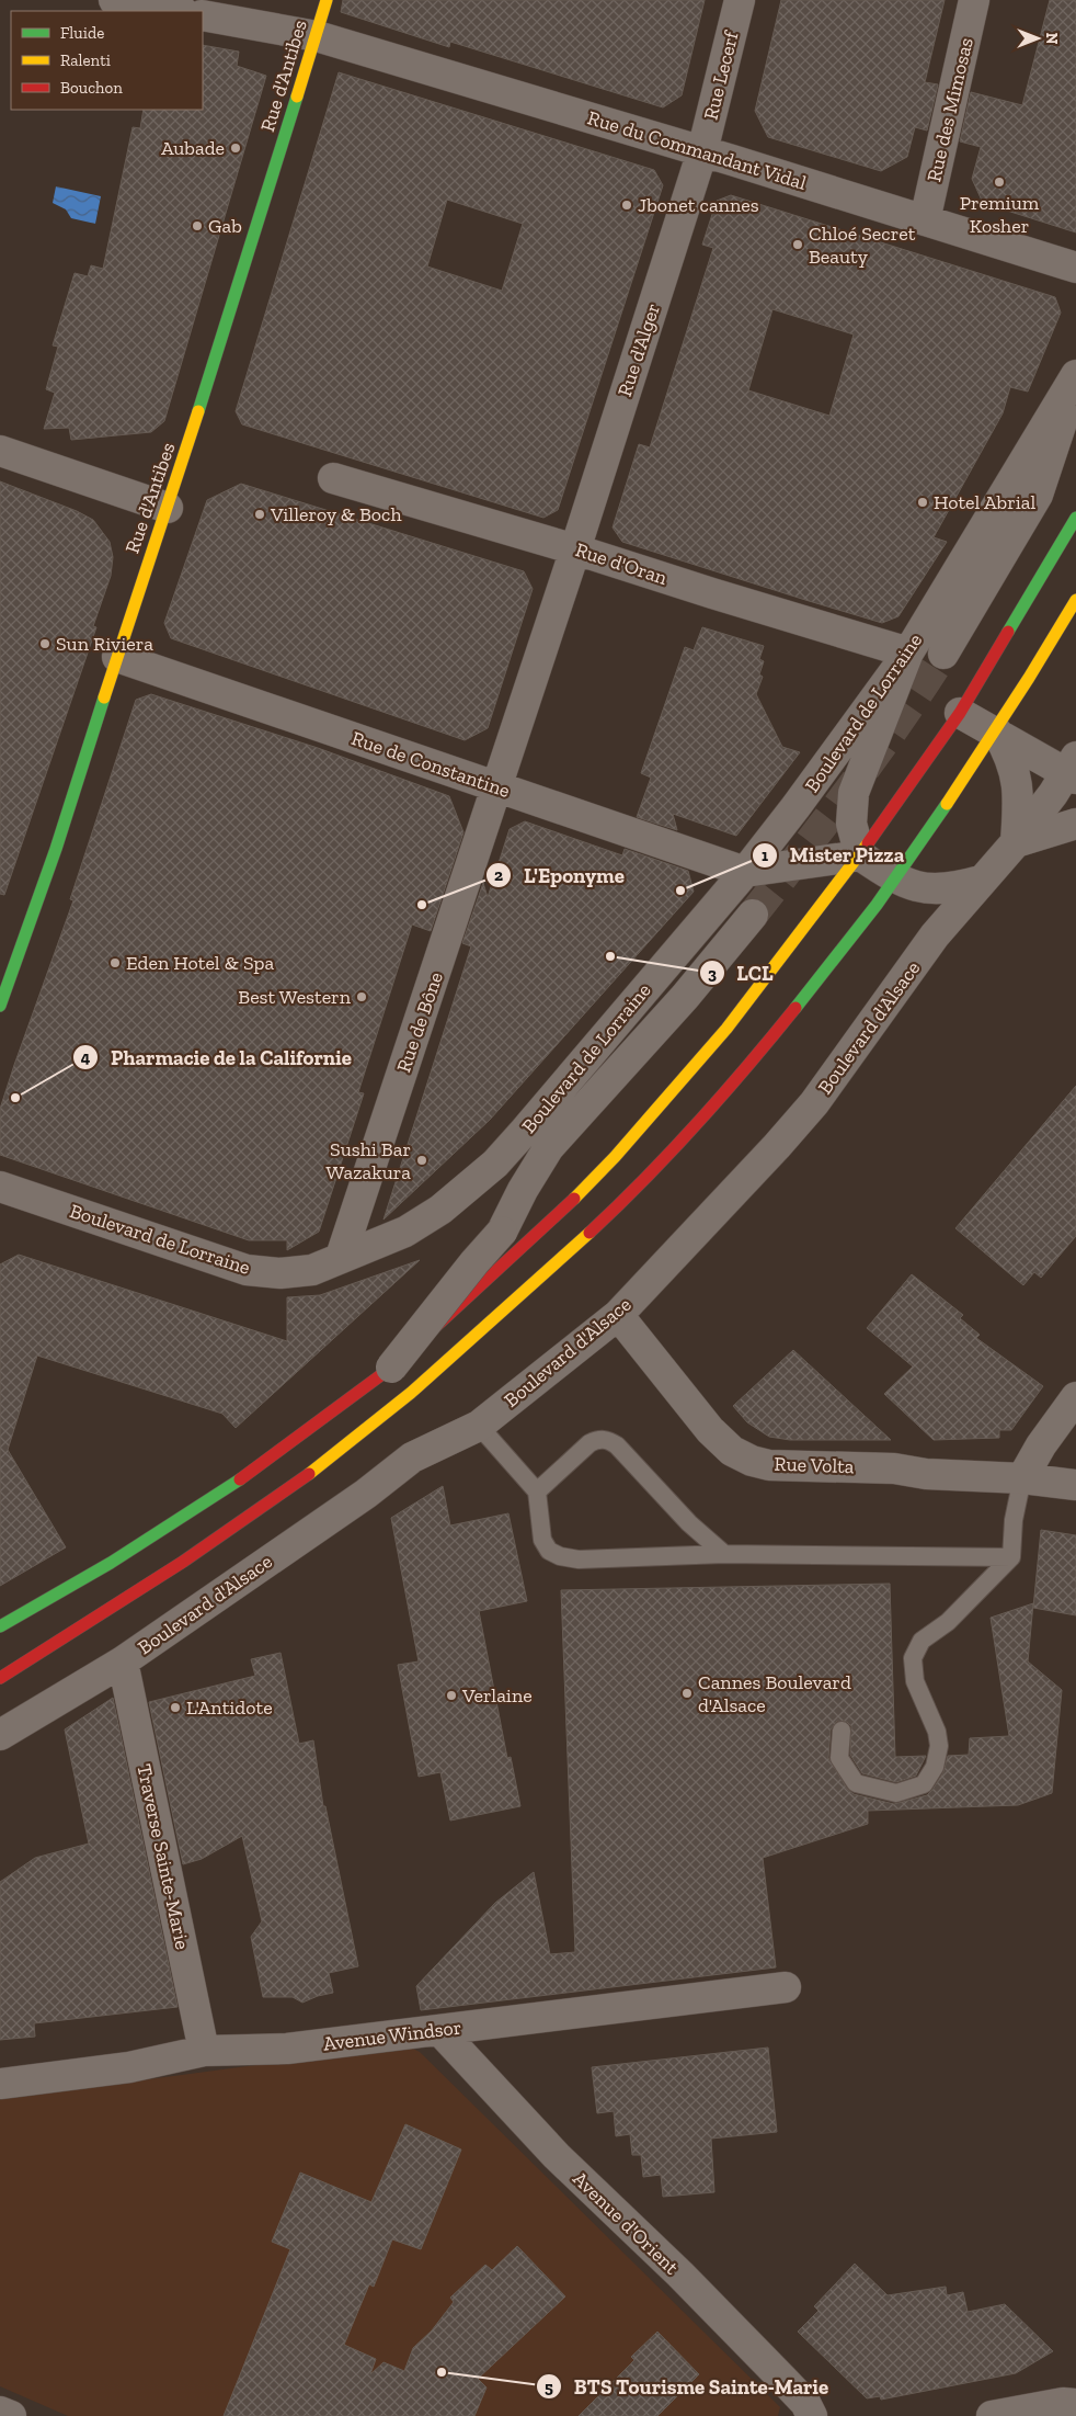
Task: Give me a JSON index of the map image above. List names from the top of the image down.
{
  "streets": {
    "main road": ["Rue d'Antibes"],
    "street": [
      "Rue Lecerf",
      "Rue des Mimosas",
      "Rue du Commandant Vidal",
      "Rue d'Alger",
      "Rue d'Oran",
      "Boulevard de Lorraine",
      "Rue de Constantine",
      "Rue de Bône",
      "Boulevard d'Alsace",
      "Rue Volta",
      "Traverse Sainte-Marie",
      "Avenue Windsor",
      "Avenue d'Orient"
    ]
  },
  "crossings": [
    ["Rue d'Antibes", "Rue du Commandant Vidal"],
    ["Rue d'Antibes", "Rue de Constantine"],
    ["Rue Lecerf", "Rue du Commandant Vidal"],
    ["Rue Lecerf", "Rue d'Alger"],
    ["Rue des Mimosas", "Rue du Commandant Vidal"],
    ["Rue du Commandant Vidal", "Rue d'Alger"],
    ["Rue d'Alger", "Rue d'Oran"],
    ["Rue d'Alger", "Rue de Constantine"],
    ["Rue d'Alger", "Rue de Bône"],
    ["Rue d'Oran", "Boulevard de Lorraine"],
    ["Boulevard de Lorraine", "Rue de Constantine"],
    ["Boulevard de Lorraine", "Rue de Bône"],
    ["Rue de Constantine", "Rue de Bône"],
    ["Boulevard d'Alsace", "Rue Volta"],
    ["Boulevard d'Alsace", "Traverse Sainte-Marie"],
    ["Traverse Sainte-Marie", "Avenue Windsor"],
    ["Avenue Windsor", "Avenue d'Orient"]
  ],
  "places": [
    "Aubade",
    "Premium Kosher",
    "Jbonet cannes",
    "Gab",
    "Chloé Secret Beauty",
    "Hotel Abrial",
    "Villeroy & Boch",
    "Sun Riviera",
    "Mister Pizza",
    "L'Eponyme",
    "LCL",
    "Eden Hotel & Spa",
    "Best Western",
    "Pharmacie de la Californie",
    "Sushi Bar Wazakura",
    "Cannes Boulevard d'Alsace",
    "Verlaine",
    "L'Antidote",
    "BTS Tourisme Sainte-Marie"
  ],
  "legend": ["Fluide", "Ralenti", "Bouchon"],
  "north": "right"
}
